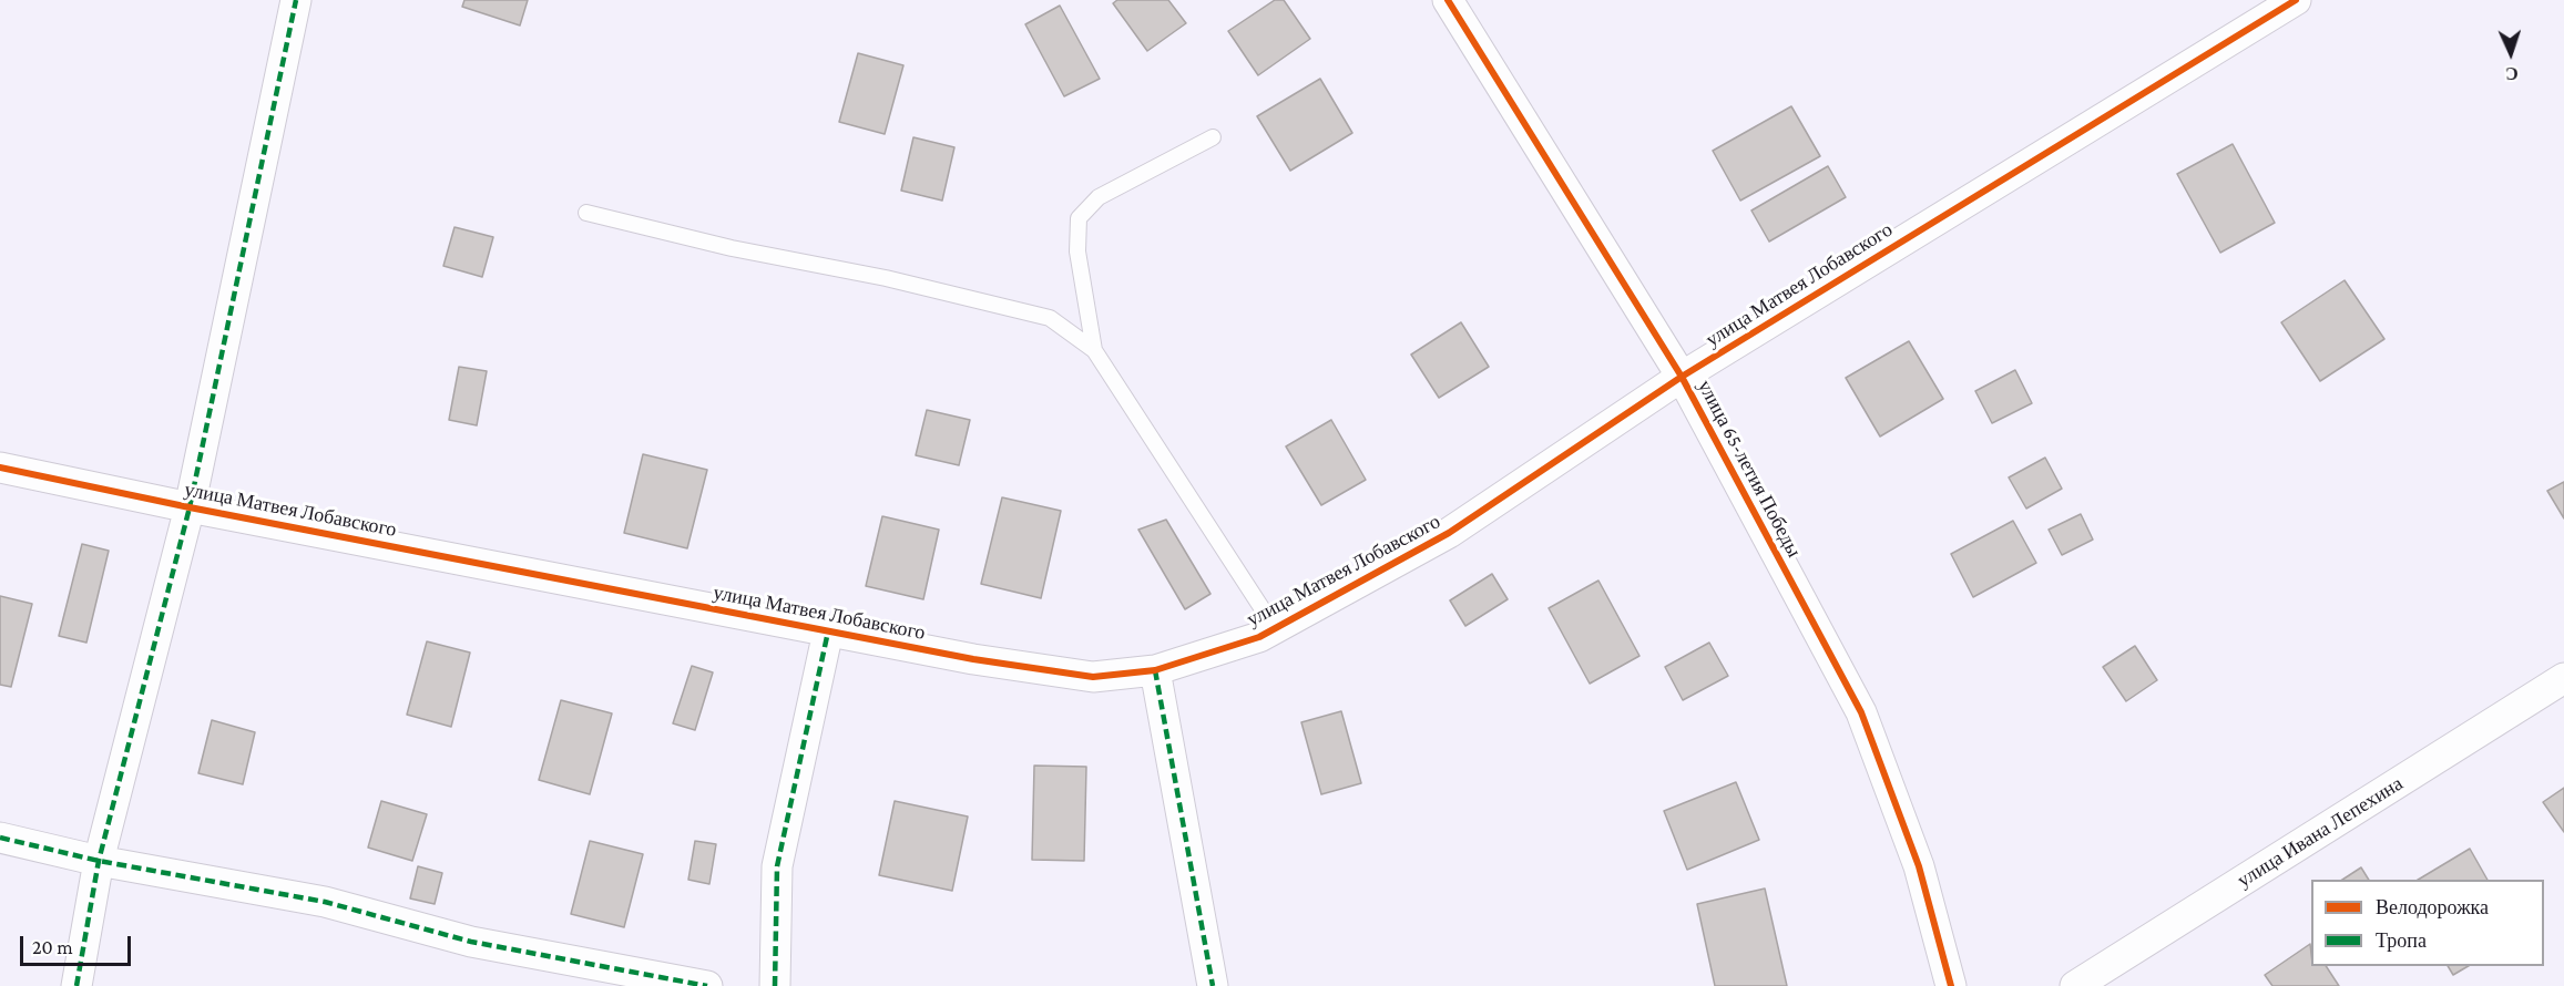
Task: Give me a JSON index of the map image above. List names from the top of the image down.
{
  "streets": {
    "street": ["улица Матвея Лобавского", "улица 65-летия Победы", "улица Ивана Лепехина"]
  },
  "crossings": [
    ["улица Матвея Лобавского", "улица 65-летия Победы"]
  ],
  "legend": ["Велодорожка", "Тропа"],
  "scale_bar": "20 m",
  "north": "bottom"
}
